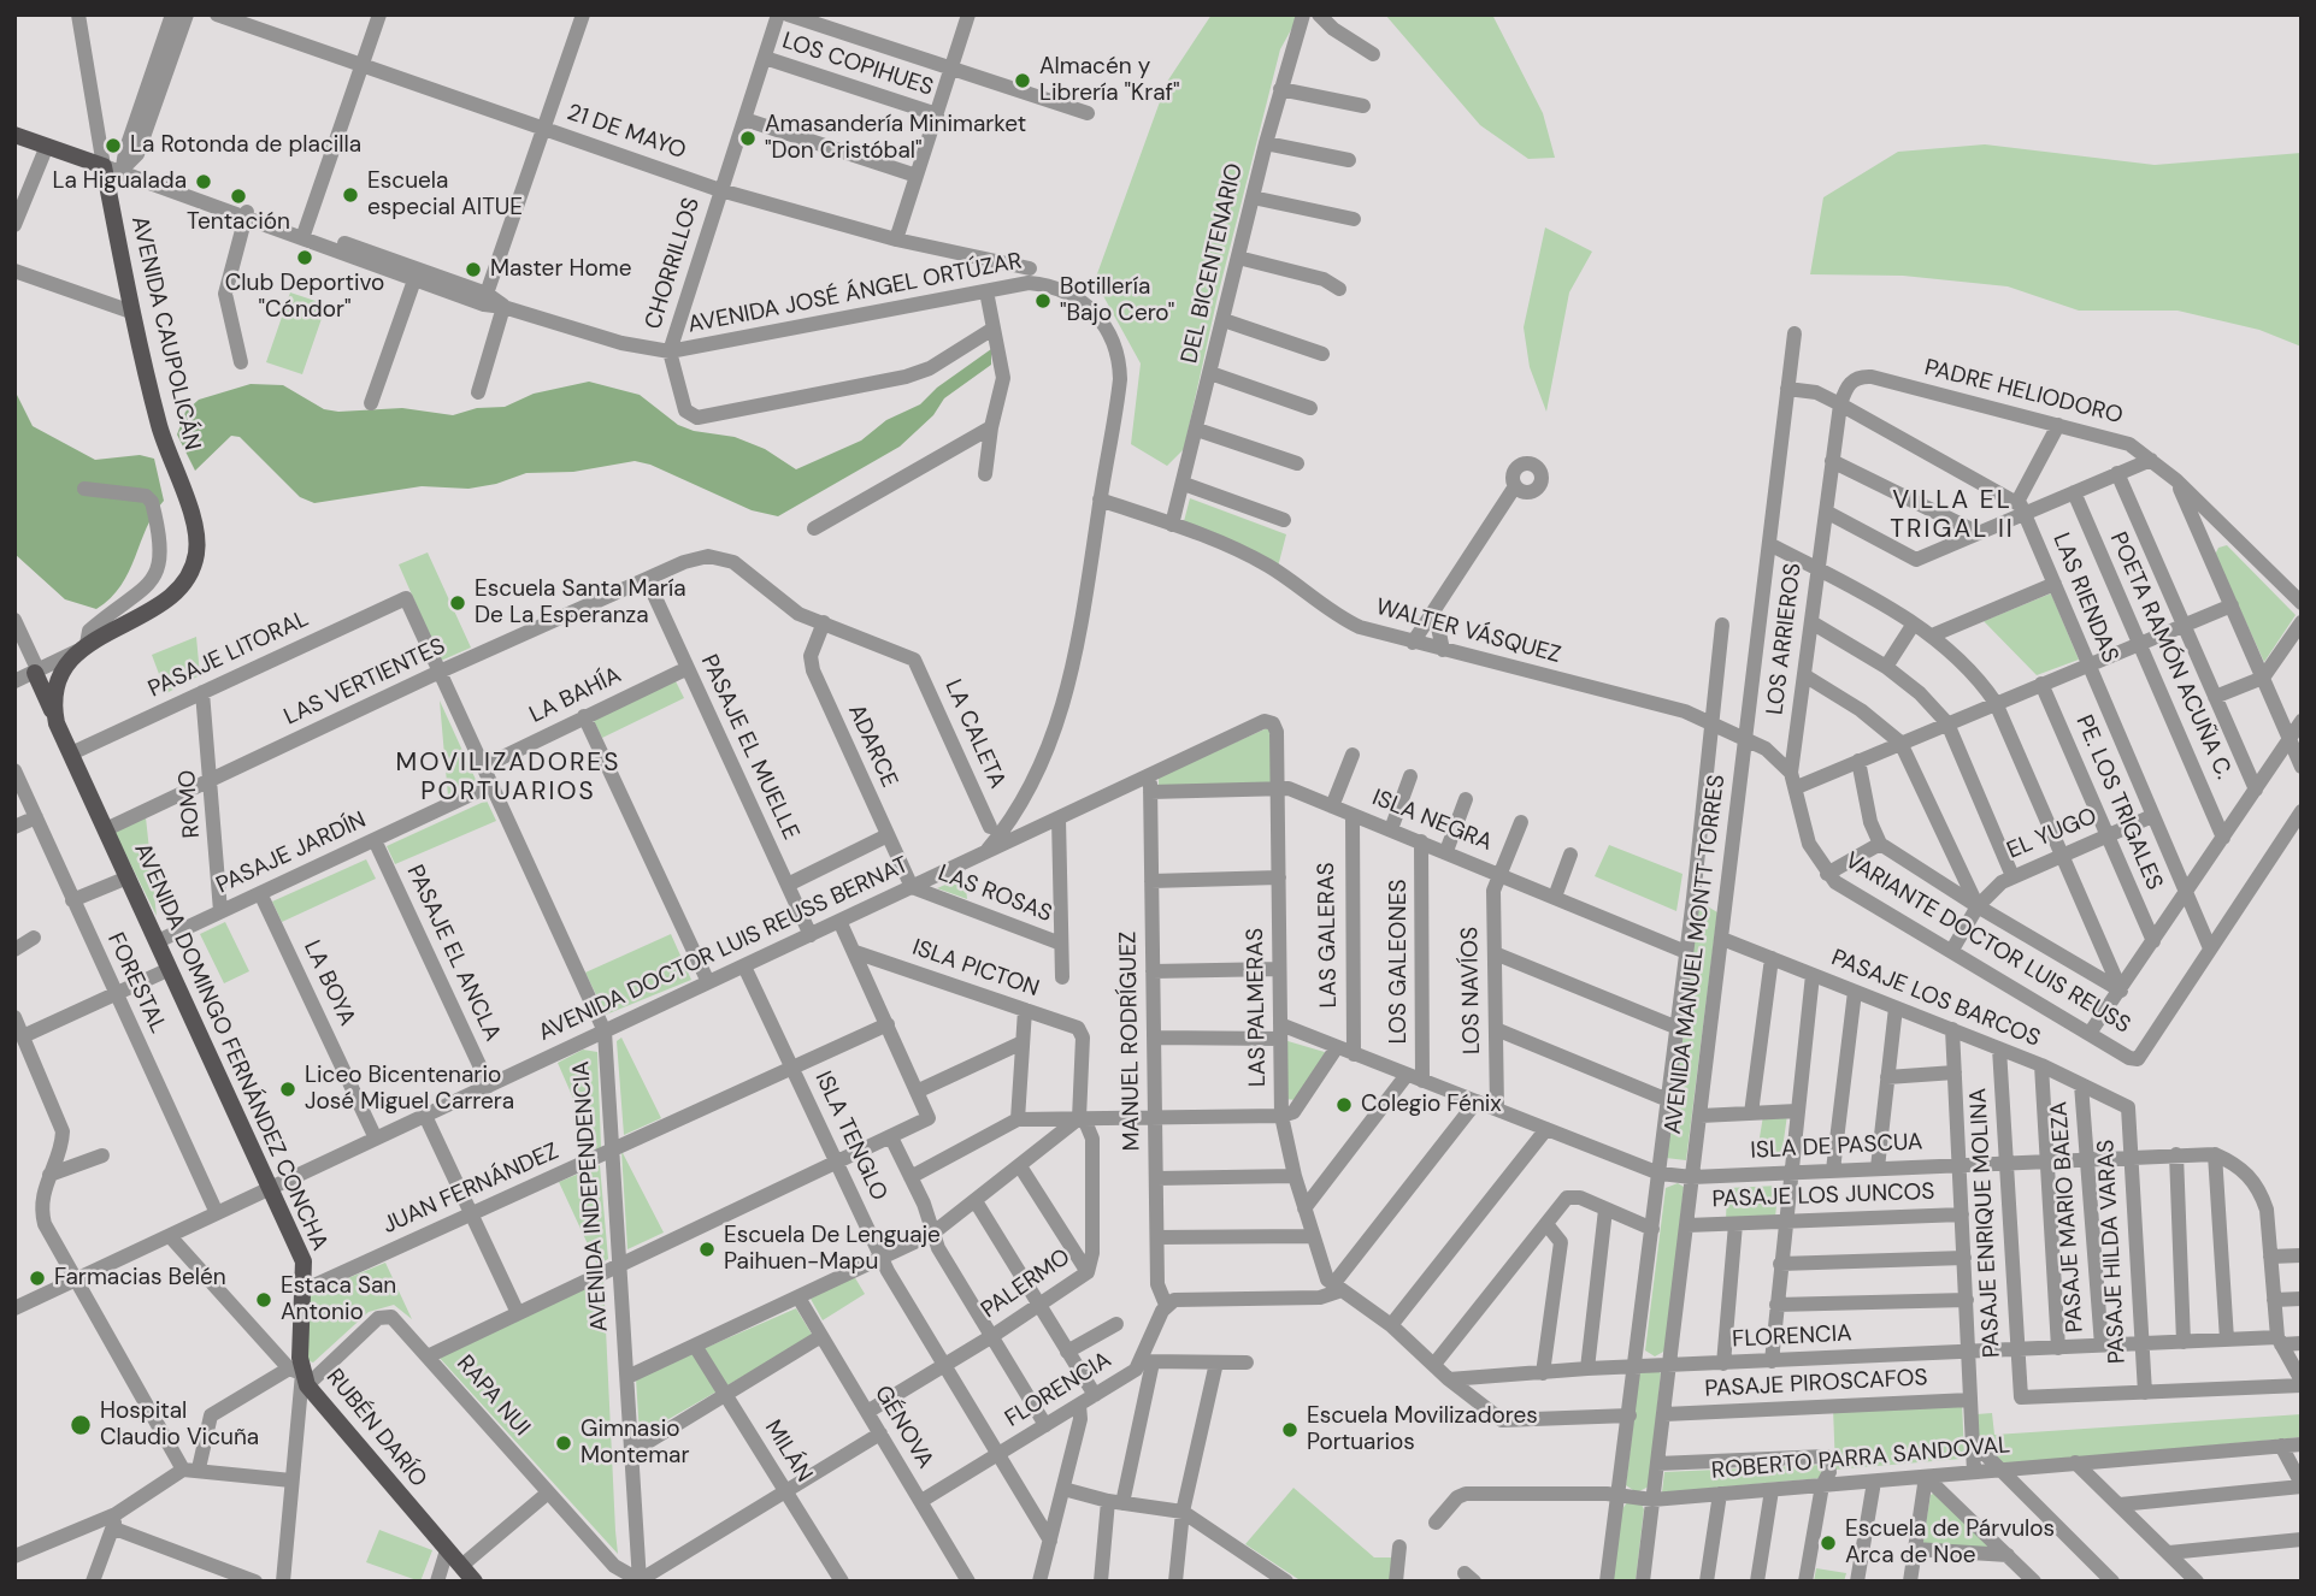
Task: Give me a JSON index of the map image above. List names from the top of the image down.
{
  "streets": {
    "main road": [
      "AVENIDA JOSÉ ÁNGEL ORTÚZAR",
      "AVENIDA CAUPOLICÁN",
      "AVENIDA DOMINGO FERNÁNDEZ CONCHA",
      "RUBÉN DARÍO"
    ],
    "street": [
      "LOS COPIHUES",
      "21 DE MAYO",
      "CHORRILLOS",
      "DEL BICENTENARIO",
      "PADRE HELIODORO",
      "LAS RIENDAS",
      "WALTER VÁSQUEZ",
      "LOS ARRIEROS",
      "PASAJE LITORAL",
      "POETA RAMÓN ACUÑA C.",
      "LAS VERTIENTES",
      "LA BAHÍA",
      "LA CALETA",
      "ADARCE",
      "PASAJE EL MUELLE",
      "PE. LOS TRIGALES",
      "ROMO",
      "ISLA NEGRA",
      "EL YUGO",
      "PASAJE JARDÍN",
      "LAS ROSAS",
      "LAS GALERAS",
      "VARIANTE DOCTOR LUIS REUSS",
      "AVENIDA DOCTOR LUIS REUSS BERNAT",
      "PASAJE EL ANCLA",
      "AVENIDA MANUEL MONTT TORRES",
      "LOS GALEONES",
      "ISLA PICTON",
      "FORESTAL",
      "LA BOYA",
      "LOS NAVÍOS",
      "PASAJE LOS BARCOS",
      "LAS PALMERAS",
      "MANUEL RODRÍGUEZ",
      "ISLA TENGLO",
      "ISLA DE PASCUA",
      "JUAN FERNÁNDEZ",
      "AVENIDA INDEPENDENCIA",
      "PASAJE LOS JUNCOS",
      "PASAJE MARIO BAEZA",
      "PASAJE ENRIQUE MOLINA",
      "PASAJE HILDA VARAS",
      "PALERMO",
      "FLORENCIA",
      "PASAJE PIROSCAFOS",
      "RAPA NUI",
      "GÉNOVA",
      "MILÁN",
      "ROBERTO PARRA SANDOVAL"
    ]
  },
  "crossings": [
    ["LOS COPIHUES", "CHORRILLOS"],
    ["21 DE MAYO", "CHORRILLOS"],
    ["CHORRILLOS", "AVENIDA JOSÉ ÁNGEL ORTÚZAR"],
    ["DEL BICENTENARIO", "WALTER VÁSQUEZ"],
    ["AVENIDA JOSÉ ÁNGEL ORTÚZAR", "AVENIDA CAUPOLICÁN"],
    ["AVENIDA JOSÉ ÁNGEL ORTÚZAR", "WALTER VÁSQUEZ"],
    ["AVENIDA JOSÉ ÁNGEL ORTÚZAR", "AVENIDA DOCTOR LUIS REUSS BERNAT"],
    ["AVENIDA CAUPOLICÁN", "AVENIDA DOMINGO FERNÁNDEZ CONCHA"],
    ["PADRE HELIODORO", "LOS ARRIEROS"],
    ["LAS RIENDAS", "EL YUGO"],
    ["LAS RIENDAS", "VARIANTE DOCTOR LUIS REUSS"],
    ["WALTER VÁSQUEZ", "AVENIDA MANUEL MONTT TORRES"],
    ["LOS ARRIEROS", "VARIANTE DOCTOR LUIS REUSS"],
    ["PASAJE LITORAL", "ROMO"],
    ["PASAJE LITORAL", "AVENIDA DOMINGO FERNÁNDEZ CONCHA"],
    ["PASAJE LITORAL", "AVENIDA INDEPENDENCIA"],
    ["LAS VERTIENTES", "LA CALETA"],
    ["LAS VERTIENTES", "ADARCE"],
    ["LAS VERTIENTES", "PASAJE EL MUELLE"],
    ["LAS VERTIENTES", "ROMO"],
    ["LAS VERTIENTES", "AVENIDA DOMINGO FERNÁNDEZ CONCHA"],
    ["LAS VERTIENTES", "AVENIDA INDEPENDENCIA"],
    ["LA BAHÍA", "PASAJE EL MUELLE"],
    ["LA BAHÍA", "AVENIDA INDEPENDENCIA"],
    ["ADARCE", "LAS ROSAS"],
    ["ADARCE", "AVENIDA DOCTOR LUIS REUSS BERNAT"],
    ["PASAJE EL MUELLE", "AVENIDA DOCTOR LUIS REUSS BERNAT"],
    ["PE. LOS TRIGALES", "EL YUGO"],
    ["ROMO", "PASAJE JARDÍN"],
    ["ISLA NEGRA", "LAS GALERAS"],
    ["ISLA NEGRA", "AVENIDA MANUEL MONTT TORRES"],
    ["ISLA NEGRA", "LOS GALEONES"],
    ["ISLA NEGRA", "LOS NAVÍOS"],
    ["ISLA NEGRA", "LAS PALMERAS"],
    ["ISLA NEGRA", "MANUEL RODRÍGUEZ"],
    ["EL YUGO", "VARIANTE DOCTOR LUIS REUSS"],
    ["PASAJE JARDÍN", "PASAJE EL ANCLA"],
    ["PASAJE JARDÍN", "LA BOYA"],
    ["PASAJE JARDÍN", "AVENIDA DOMINGO FERNÁNDEZ CONCHA"],
    ["PASAJE JARDÍN", "AVENIDA INDEPENDENCIA"],
    ["LAS ROSAS", "AVENIDA DOCTOR LUIS REUSS BERNAT"],
    ["LAS GALERAS", "ISLA DE PASCUA"],
    ["AVENIDA DOCTOR LUIS REUSS BERNAT", "PASAJE EL ANCLA"],
    ["AVENIDA DOCTOR LUIS REUSS BERNAT", "FORESTAL"],
    ["AVENIDA DOCTOR LUIS REUSS BERNAT", "LA BOYA"],
    ["AVENIDA DOCTOR LUIS REUSS BERNAT", "LAS PALMERAS"],
    ["AVENIDA DOCTOR LUIS REUSS BERNAT", "MANUEL RODRÍGUEZ"],
    ["AVENIDA DOCTOR LUIS REUSS BERNAT", "AVENIDA DOMINGO FERNÁNDEZ CONCHA"],
    ["AVENIDA DOCTOR LUIS REUSS BERNAT", "ISLA TENGLO"],
    ["AVENIDA DOCTOR LUIS REUSS BERNAT", "AVENIDA INDEPENDENCIA"],
    ["AVENIDA DOCTOR LUIS REUSS BERNAT", "RUBÉN DARÍO"],
    ["AVENIDA MANUEL MONTT TORRES", "PASAJE LOS BARCOS"],
    ["AVENIDA MANUEL MONTT TORRES", "ISLA DE PASCUA"],
    ["AVENIDA MANUEL MONTT TORRES", "PASAJE LOS JUNCOS"],
    ["AVENIDA MANUEL MONTT TORRES", "FLORENCIA"],
    ["AVENIDA MANUEL MONTT TORRES", "PASAJE PIROSCAFOS"],
    ["AVENIDA MANUEL MONTT TORRES", "ROBERTO PARRA SANDOVAL"],
    ["LOS GALEONES", "ISLA DE PASCUA"],
    ["ISLA PICTON", "PALERMO"],
    ["LOS NAVÍOS", "ISLA DE PASCUA"],
    ["PASAJE LOS BARCOS", "PASAJE MARIO BAEZA"],
    ["PASAJE LOS BARCOS", "PASAJE ENRIQUE MOLINA"],
    ["PASAJE LOS BARCOS", "PASAJE HILDA VARAS"],
    ["LAS PALMERAS", "ISLA DE PASCUA"],
    ["MANUEL RODRÍGUEZ", "ISLA DE PASCUA"],
    ["MANUEL RODRÍGUEZ", "FLORENCIA"],
    ["AVENIDA DOMINGO FERNÁNDEZ CONCHA", "JUAN FERNÁNDEZ"],
    ["AVENIDA DOMINGO FERNÁNDEZ CONCHA", "RAPA NUI"],
    ["AVENIDA DOMINGO FERNÁNDEZ CONCHA", "RUBÉN DARÍO"],
    ["ISLA TENGLO", "JUAN FERNÁNDEZ"],
    ["ISLA TENGLO", "PALERMO"],
    ["ISLA TENGLO", "FLORENCIA"],
    ["ISLA DE PASCUA", "PASAJE MARIO BAEZA"],
    ["ISLA DE PASCUA", "PASAJE ENRIQUE MOLINA"],
    ["ISLA DE PASCUA", "PASAJE HILDA VARAS"],
    ["JUAN FERNÁNDEZ", "AVENIDA INDEPENDENCIA"],
    ["AVENIDA INDEPENDENCIA", "RAPA NUI"],
    ["PASAJE MARIO BAEZA", "FLORENCIA"],
    ["PASAJE ENRIQUE MOLINA", "PASAJE HILDA VARAS"],
    ["PASAJE ENRIQUE MOLINA", "FLORENCIA"],
    ["PASAJE HILDA VARAS", "FLORENCIA"],
    ["PALERMO", "GÉNOVA"],
    ["FLORENCIA", "GÉNOVA"],
    ["RAPA NUI", "RUBÉN DARÍO"]
  ],
  "districts": ["VILLA EL TRIGAL II", "MOVILIZADORES PORTUARIOS"],
  "places": [
    "Almacén y Librería \"Kraf\"",
    "Amasandería Minimarket \"Don Cristóbal\"",
    "La Rotonda de placilla",
    "La Higualada",
    "Escuela especial AITUE",
    "Tentación",
    "Club Deportivo \"Cóndor\"",
    "Master Home",
    "Botillería \"Bajo Cero\"",
    "Escuela Santa María De La Esperanza",
    "Liceo Bicentenario José Miguel Carrera",
    "Colegio Fénix",
    "Escuela De Lenguaje Paihuen-Mapu",
    "Farmacias Belén",
    "Estaca San Antonio",
    "Hospital Claudio Vicuña",
    "Escuela Movilizadores Portuarios",
    "Gimnasio Montemar",
    "Escuela de Párvulos Arca de Noe"
  ]
}
